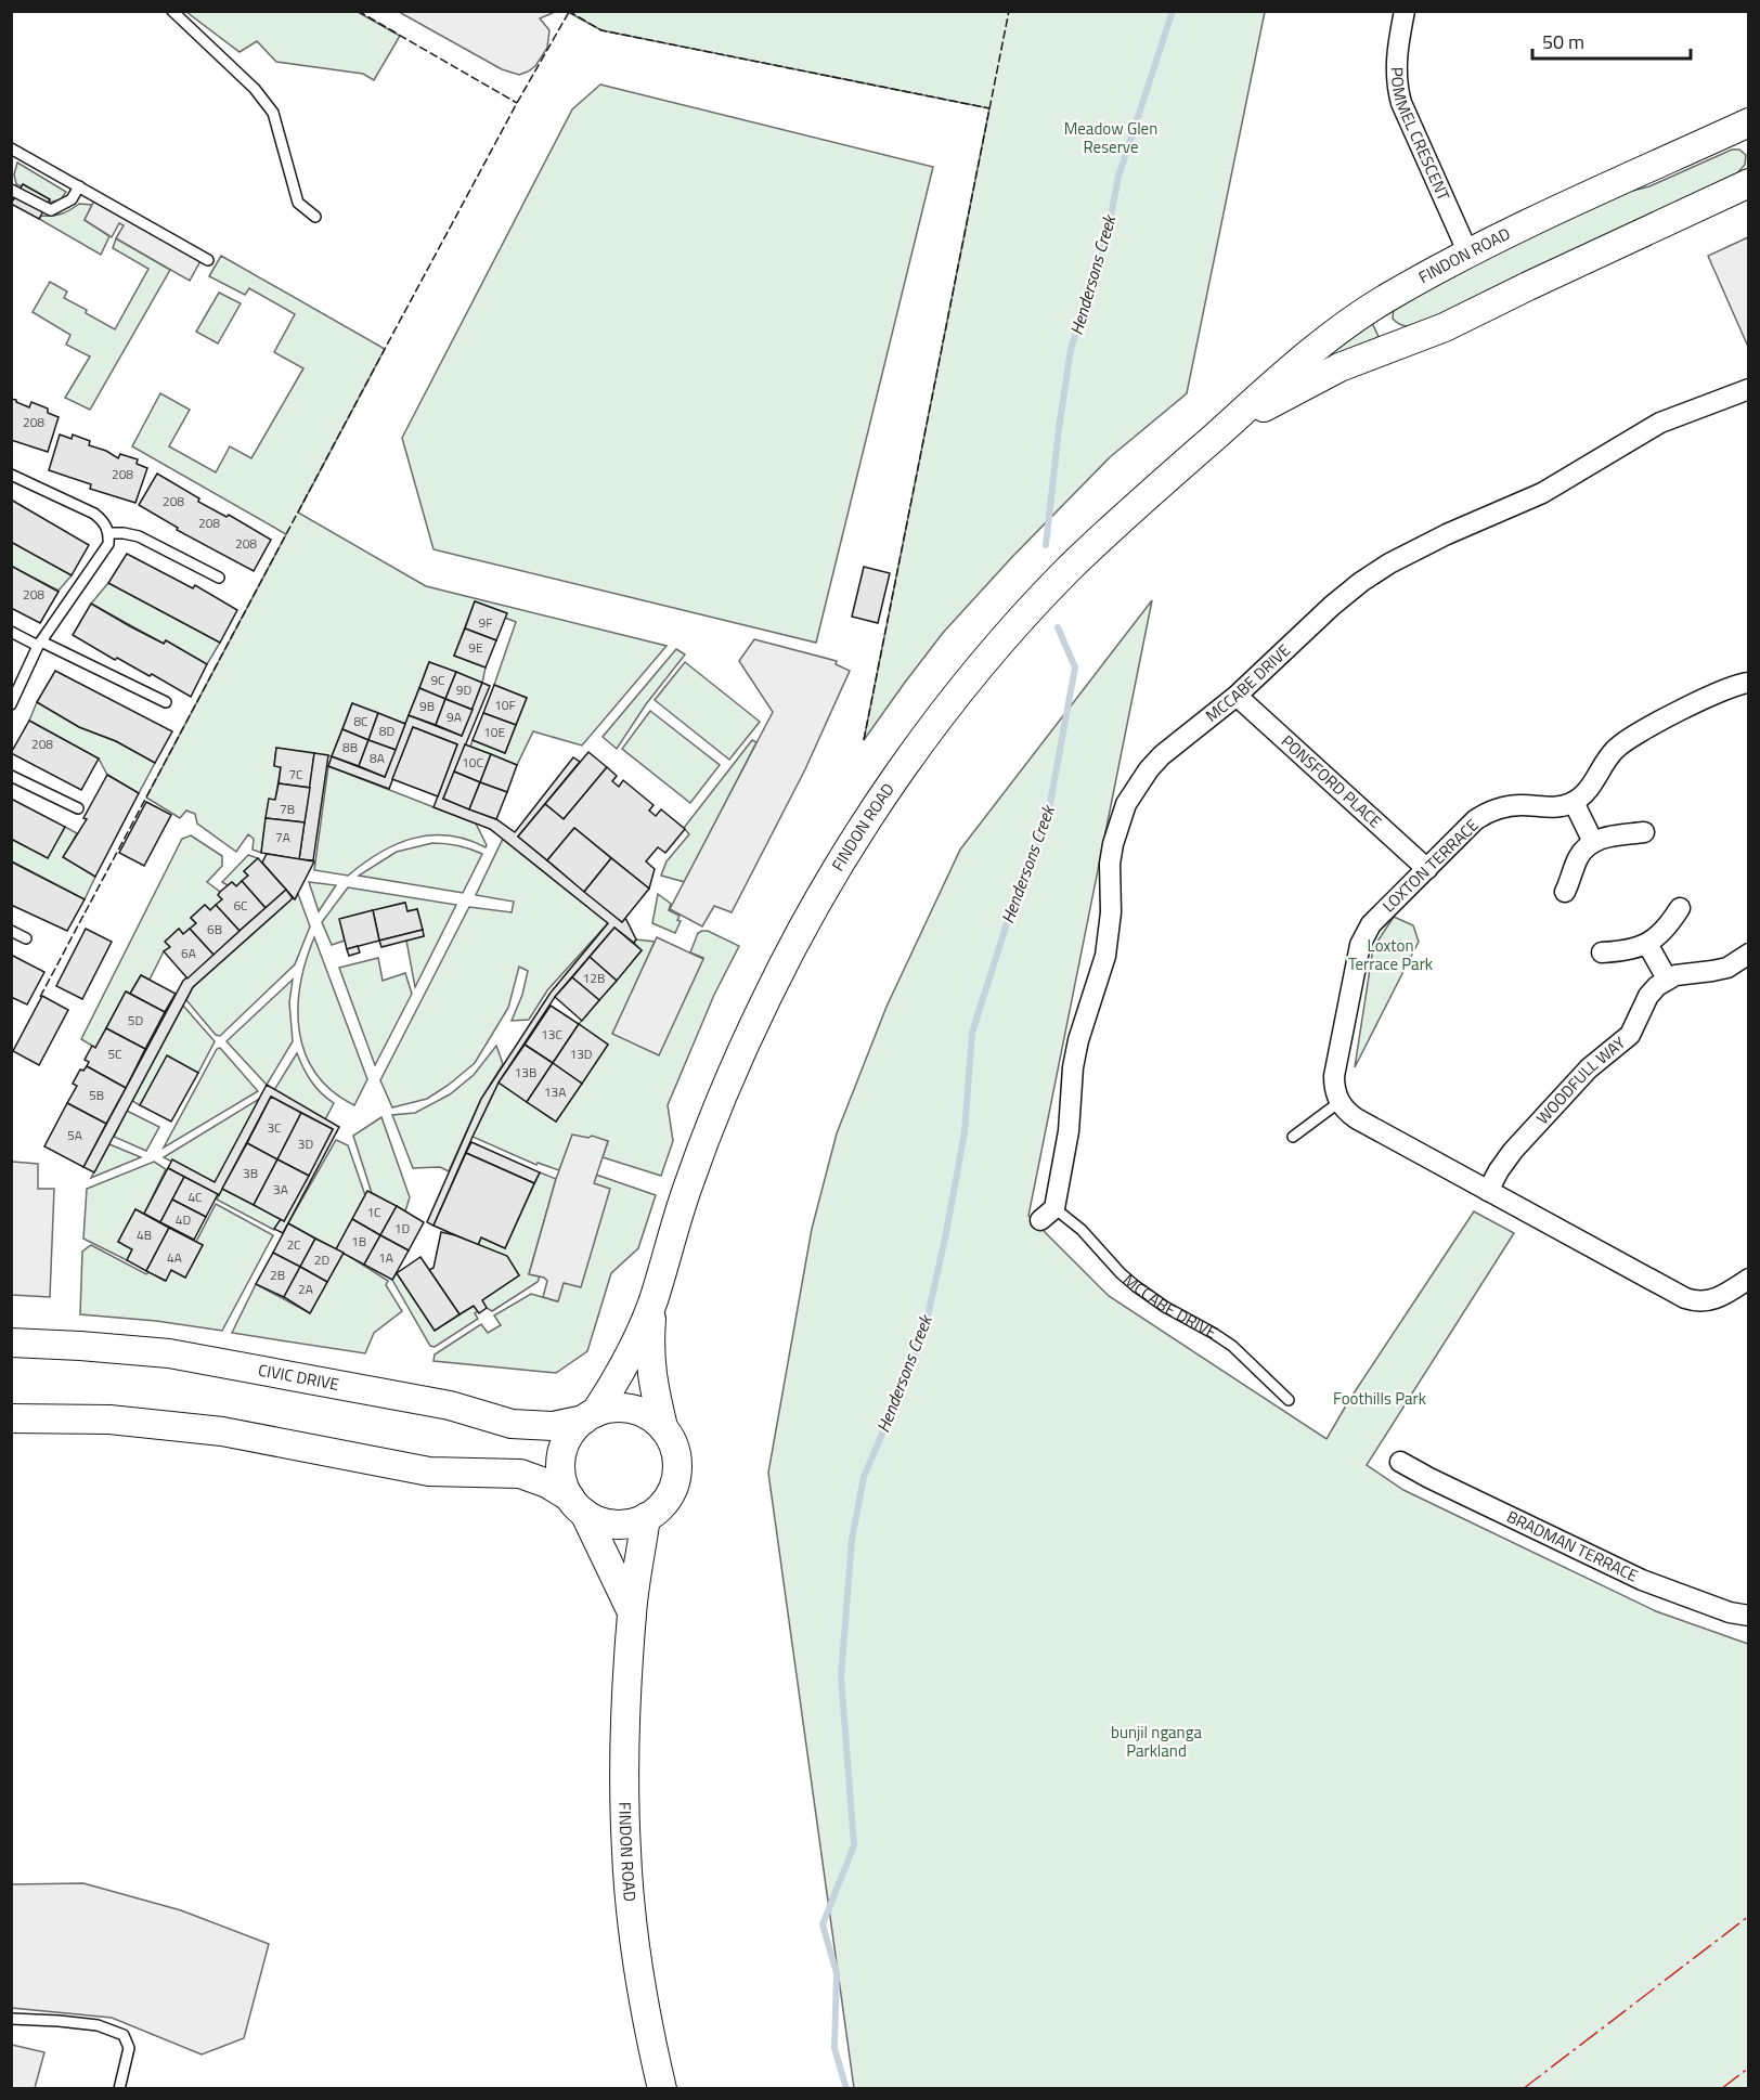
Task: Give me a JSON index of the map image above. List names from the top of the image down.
{
  "streets": {
    "main road": ["FINDON ROAD", "CIVIC DRIVE"],
    "street": [
      "POMMEL CRESCENT",
      "MCCABE DRIVE",
      "PONSFORD PLACE",
      "LOXTON TERRACE",
      "WOODFULL WAY",
      "BRADMAN TERRACE"
    ]
  },
  "crossings": [
    ["POMMEL CRESCENT", "FINDON ROAD"],
    ["FINDON ROAD", "CIVIC DRIVE"],
    ["MCCABE DRIVE", "PONSFORD PLACE"],
    ["PONSFORD PLACE", "LOXTON TERRACE"]
  ],
  "water": ["Hendersons Creek"],
  "parks": [
    "Meadow Glen Reserve",
    "Loxton Terrace Park",
    "Foothills Park",
    "bunjil nganga Parkland"
  ],
  "house_numbers": [
    "208",
    "208",
    "208",
    "208",
    "208",
    "208",
    "9F",
    "9E",
    "9C",
    "9D",
    "10F",
    "9B",
    "9A",
    "8C",
    "8D",
    "10E",
    "208",
    "8B",
    "8A",
    "10C",
    "7C",
    "7B",
    "7A",
    "6C",
    "6B",
    "6A",
    "12B",
    "5D",
    "13C",
    "5C",
    "13D",
    "13B",
    "13A",
    "5B",
    "3C",
    "5A",
    "3D",
    "3B",
    "3A",
    "4C",
    "1C",
    "4D",
    "1D",
    "4B",
    "1B",
    "2C",
    "4A",
    "1A",
    "2D",
    "2B",
    "2A"
  ],
  "scale_bar": "50 m"
}
